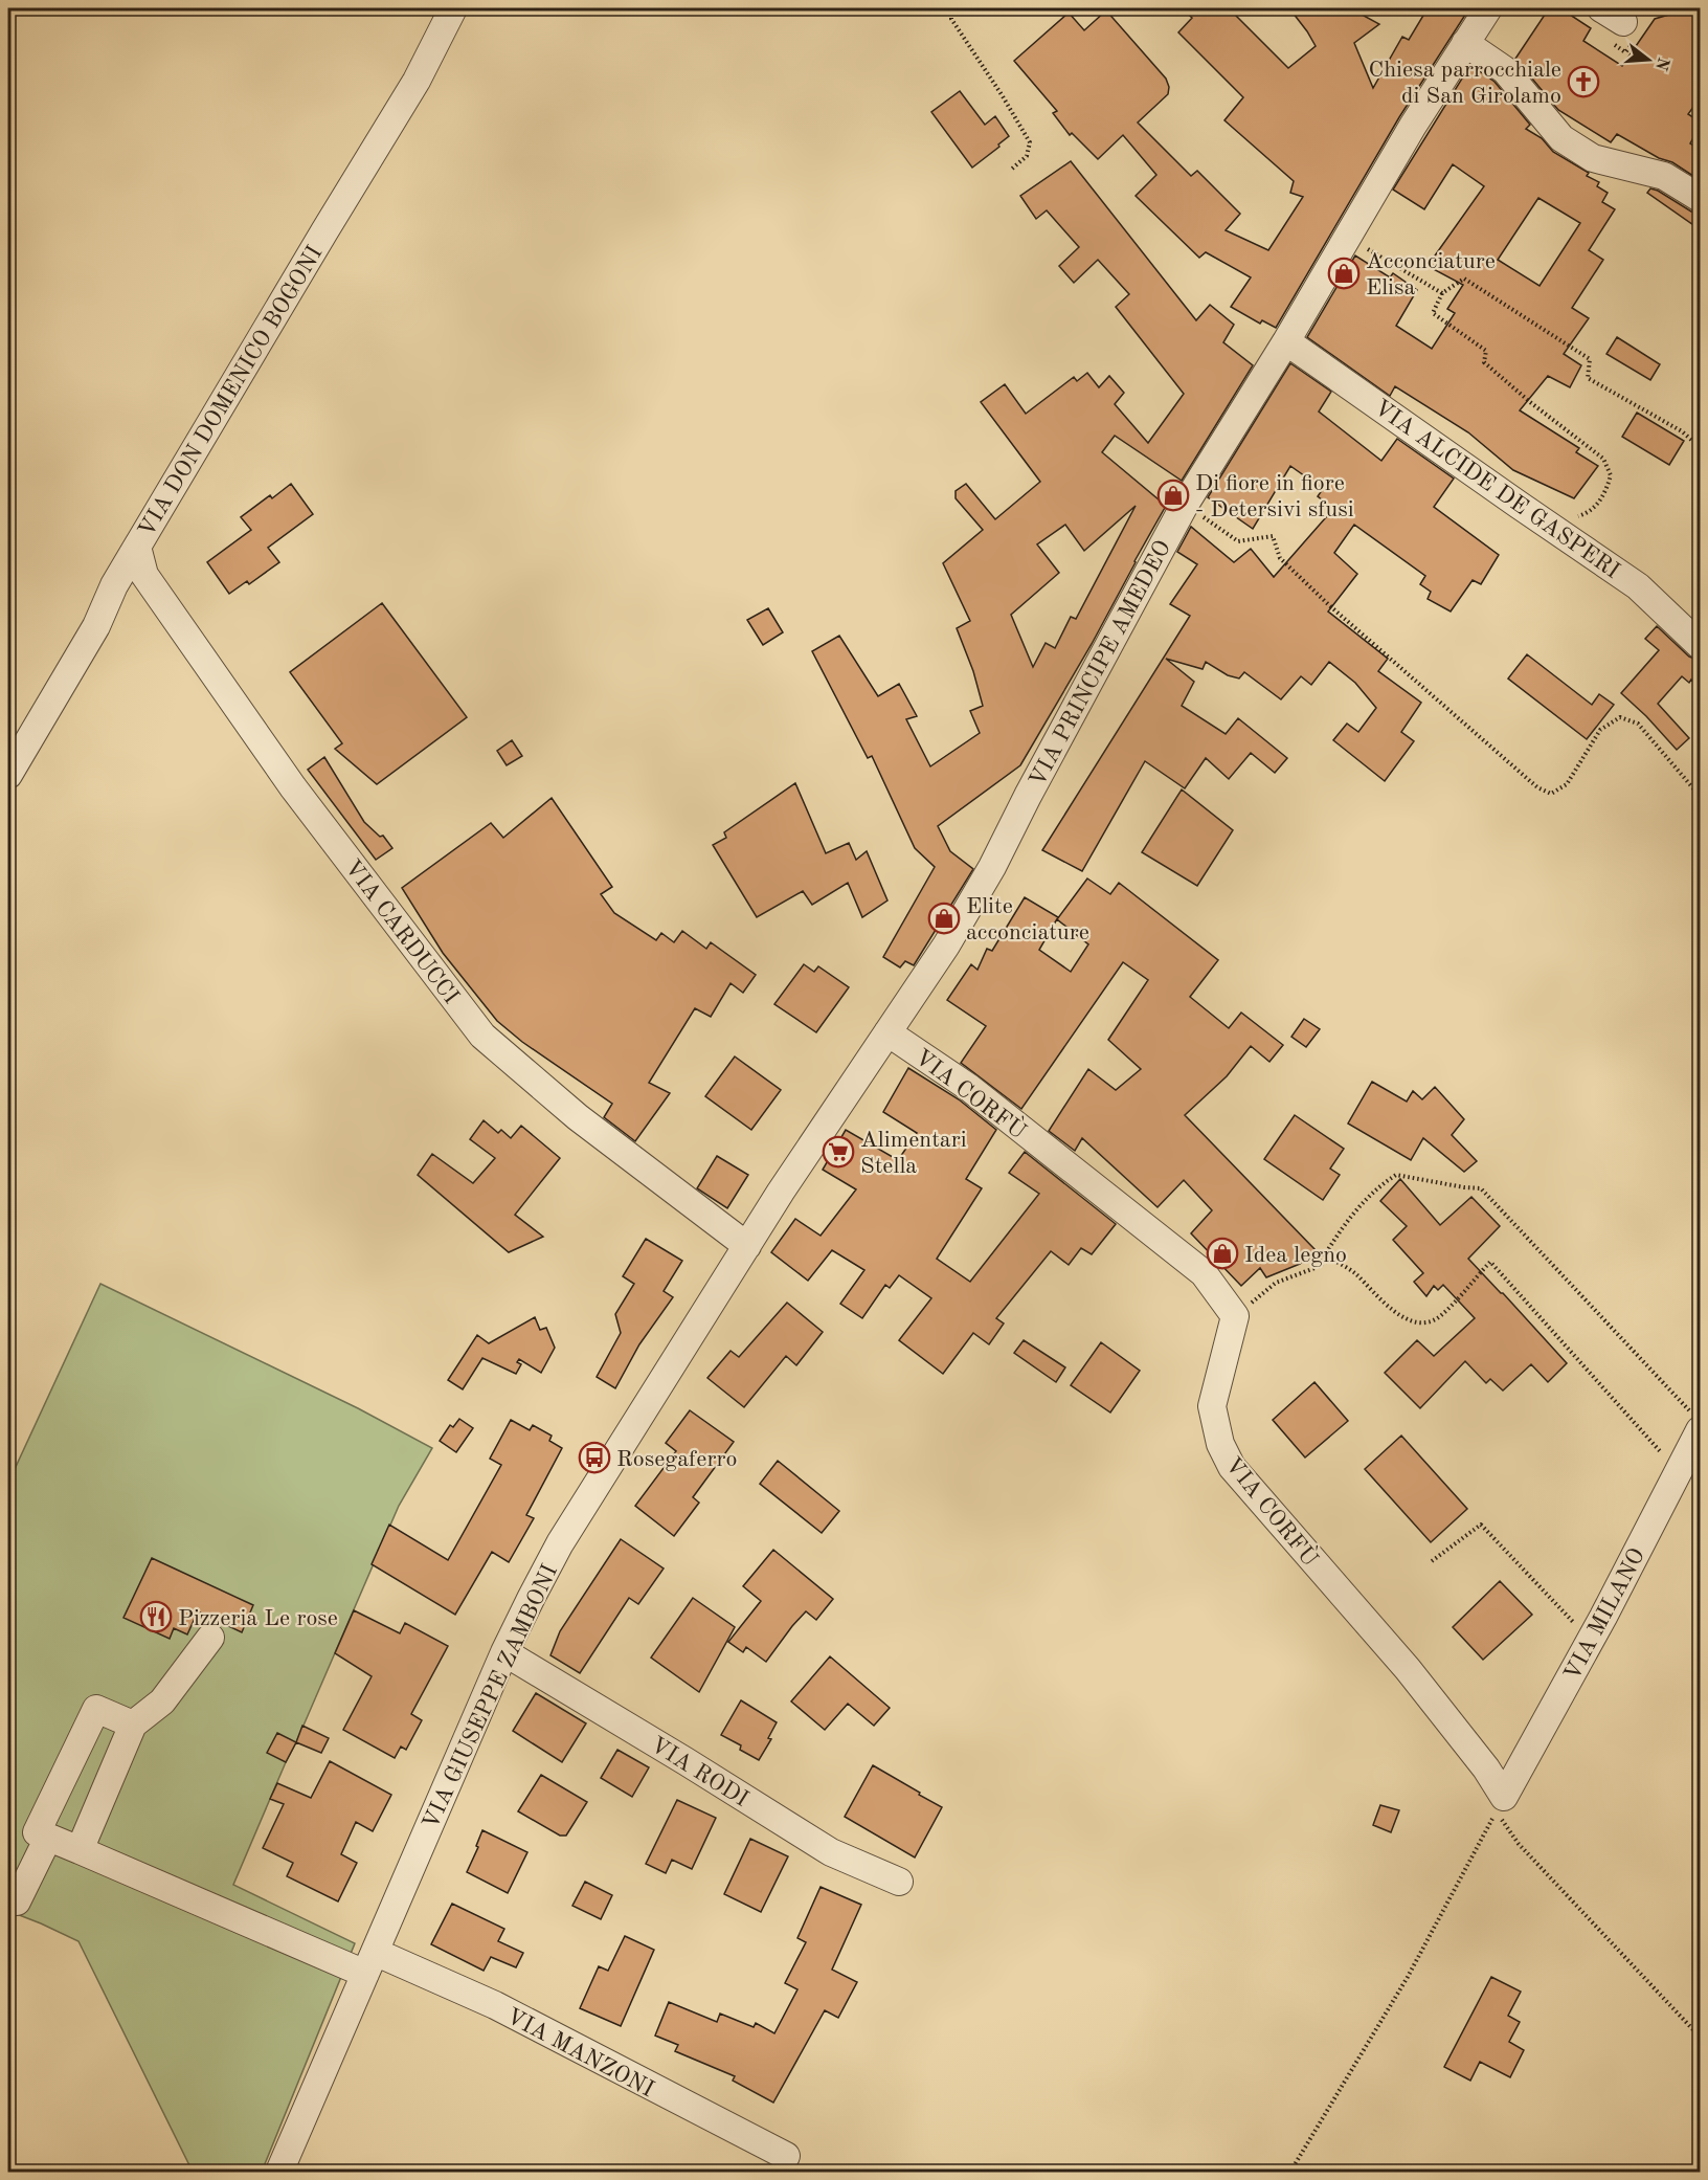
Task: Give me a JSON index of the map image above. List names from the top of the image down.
{
  "streets": {
    "street": [
      "VIA DON DOMENICO BOGONI",
      "VIA ALCIDE DE GASPERI",
      "VIA PRINCIPE AMEDEO",
      "VIA CARDUCCI",
      "VIA CORFÙ",
      "VIA MILANO",
      "VIA GIUSEPPE ZAMBONI",
      "VIA RODI",
      "VIA MANZONI"
    ]
  },
  "crossings": [
    ["VIA DON DOMENICO BOGONI", "VIA CARDUCCI"],
    ["VIA ALCIDE DE GASPERI", "VIA PRINCIPE AMEDEO"],
    ["VIA PRINCIPE AMEDEO", "VIA CARDUCCI"],
    ["VIA PRINCIPE AMEDEO", "VIA CORFÙ"],
    ["VIA PRINCIPE AMEDEO", "VIA GIUSEPPE ZAMBONI"],
    ["VIA CARDUCCI", "VIA GIUSEPPE ZAMBONI"],
    ["VIA CORFÙ", "VIA MILANO"],
    ["VIA GIUSEPPE ZAMBONI", "VIA RODI"],
    ["VIA GIUSEPPE ZAMBONI", "VIA MANZONI"]
  ],
  "places": {
    "church": ["Chiesa parrocchiale di San Girolamo"],
    "shop": [
      "Acconciature Elisa",
      "Di fiore in fiore - Detersivi sfusi",
      "Elite acconciature",
      "Idea legno"
    ],
    "supermarket": ["Alimentari Stella"],
    "bus stop": ["Rosegaferro"],
    "restaurant": ["Pizzeria Le rose"]
  },
  "north": "right"
}
